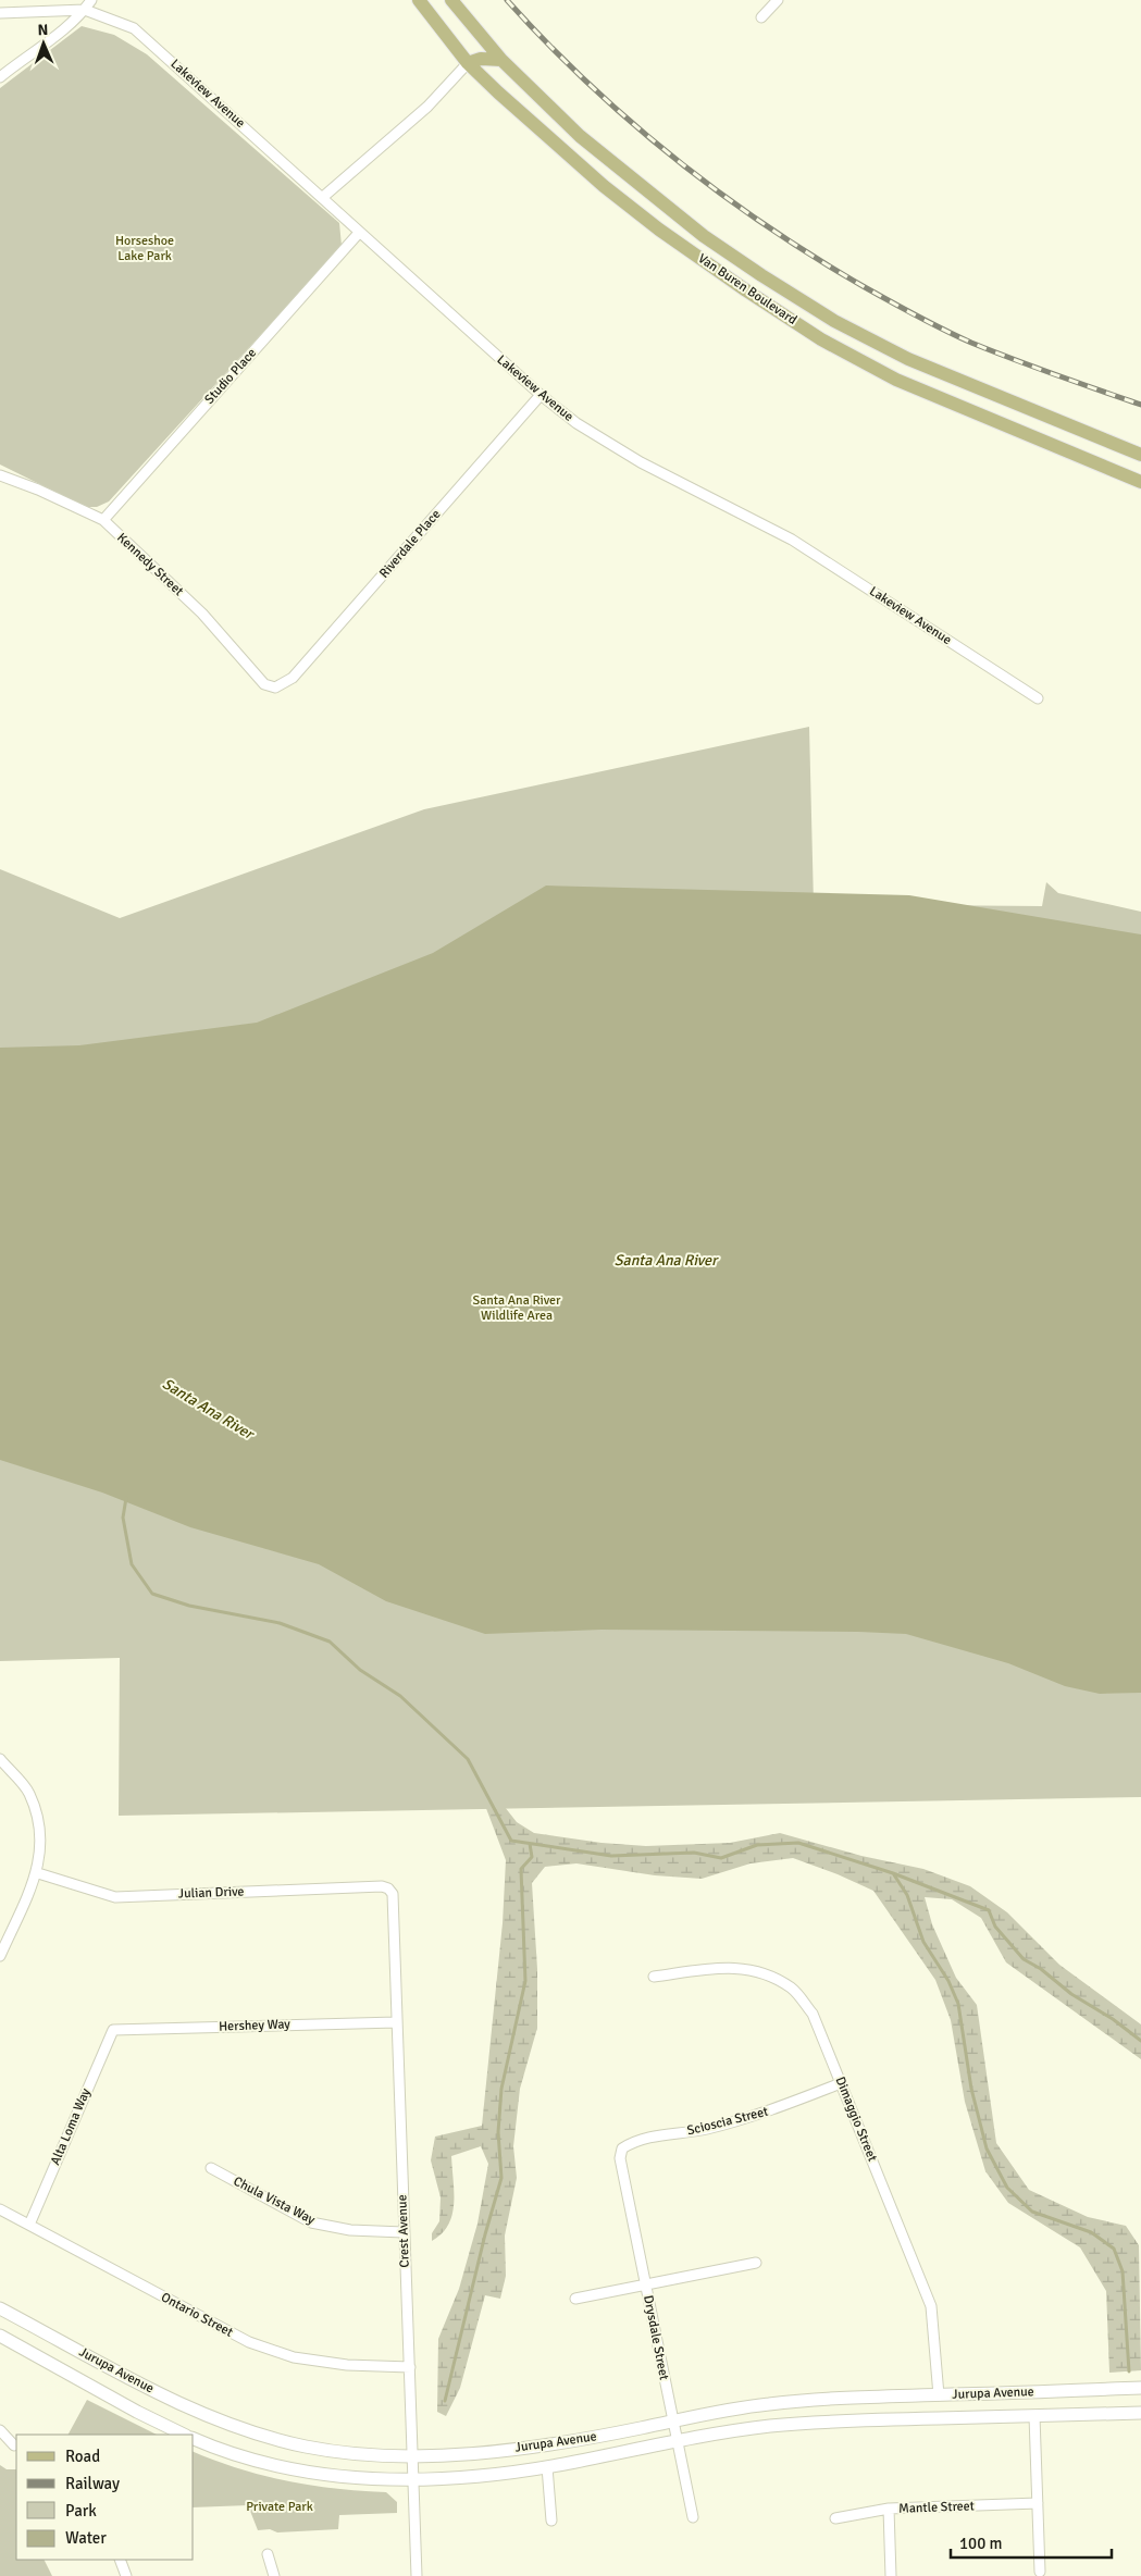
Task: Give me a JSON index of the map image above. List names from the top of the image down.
{
  "streets": {
    "main road": ["Van Buren Boulevard", "Jurupa Avenue"],
    "street": [
      "Lakeview Avenue",
      "Studio Place",
      "Riverdale Place",
      "Kennedy Street",
      "Julian Drive",
      "Hershey Way",
      "Dimaggio Street",
      "Scioscia Street",
      "Alta Loma Way",
      "Chula Vista Way",
      "Crest Avenue",
      "Ontario Street",
      "Drysdale Street",
      "Mantle Street"
    ]
  },
  "crossings": [
    ["Lakeview Avenue", "Studio Place"],
    ["Lakeview Avenue", "Riverdale Place"],
    ["Studio Place", "Kennedy Street"],
    ["Riverdale Place", "Kennedy Street"],
    ["Julian Drive", "Crest Avenue"],
    ["Hershey Way", "Alta Loma Way"],
    ["Hershey Way", "Crest Avenue"],
    ["Dimaggio Street", "Scioscia Street"],
    ["Dimaggio Street", "Jurupa Avenue"],
    ["Scioscia Street", "Drysdale Street"],
    ["Alta Loma Way", "Ontario Street"],
    ["Chula Vista Way", "Crest Avenue"],
    ["Crest Avenue", "Ontario Street"],
    ["Crest Avenue", "Jurupa Avenue"],
    ["Drysdale Street", "Jurupa Avenue"]
  ],
  "water": ["Santa Ana River"],
  "parks": ["Horseshoe Lake Park", "Santa Ana River Wildlife Area", "Private Park"],
  "legend": [
    "Road",
    "Railway",
    "Park",
    "Water"
  ],
  "scale_bar": "100 m",
  "north": "top"
}
